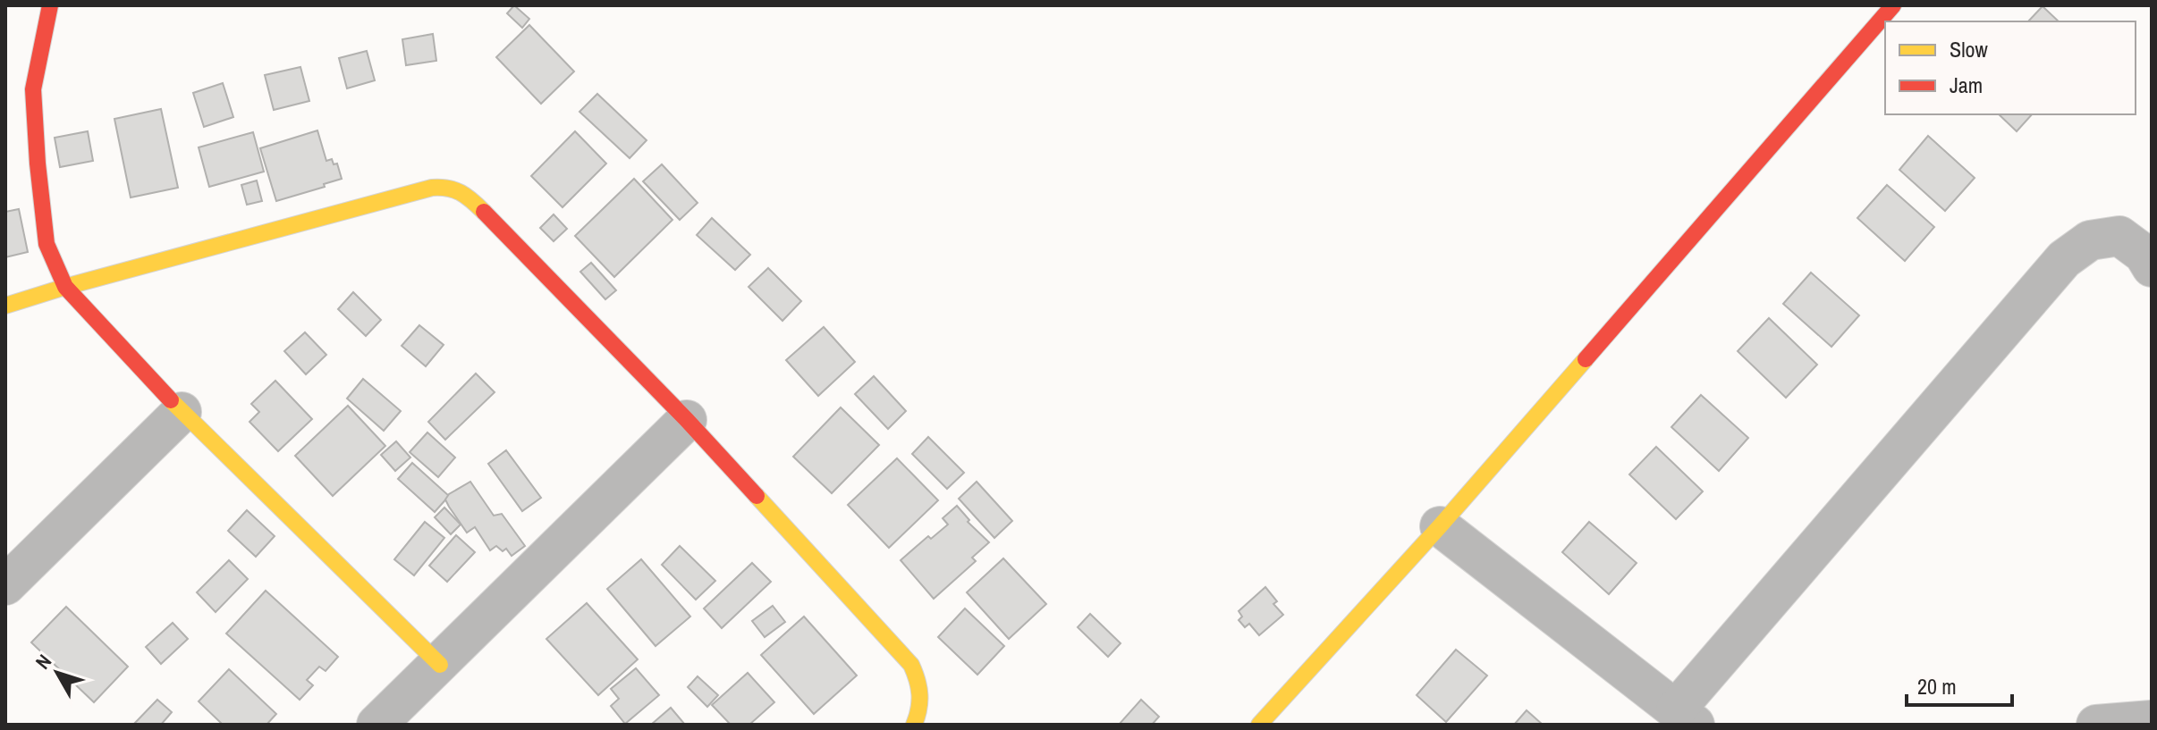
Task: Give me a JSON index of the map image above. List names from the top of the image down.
{
  "legend": ["Slow", "Jam"],
  "scale_bar": "20 m",
  "north": "top left"
}
